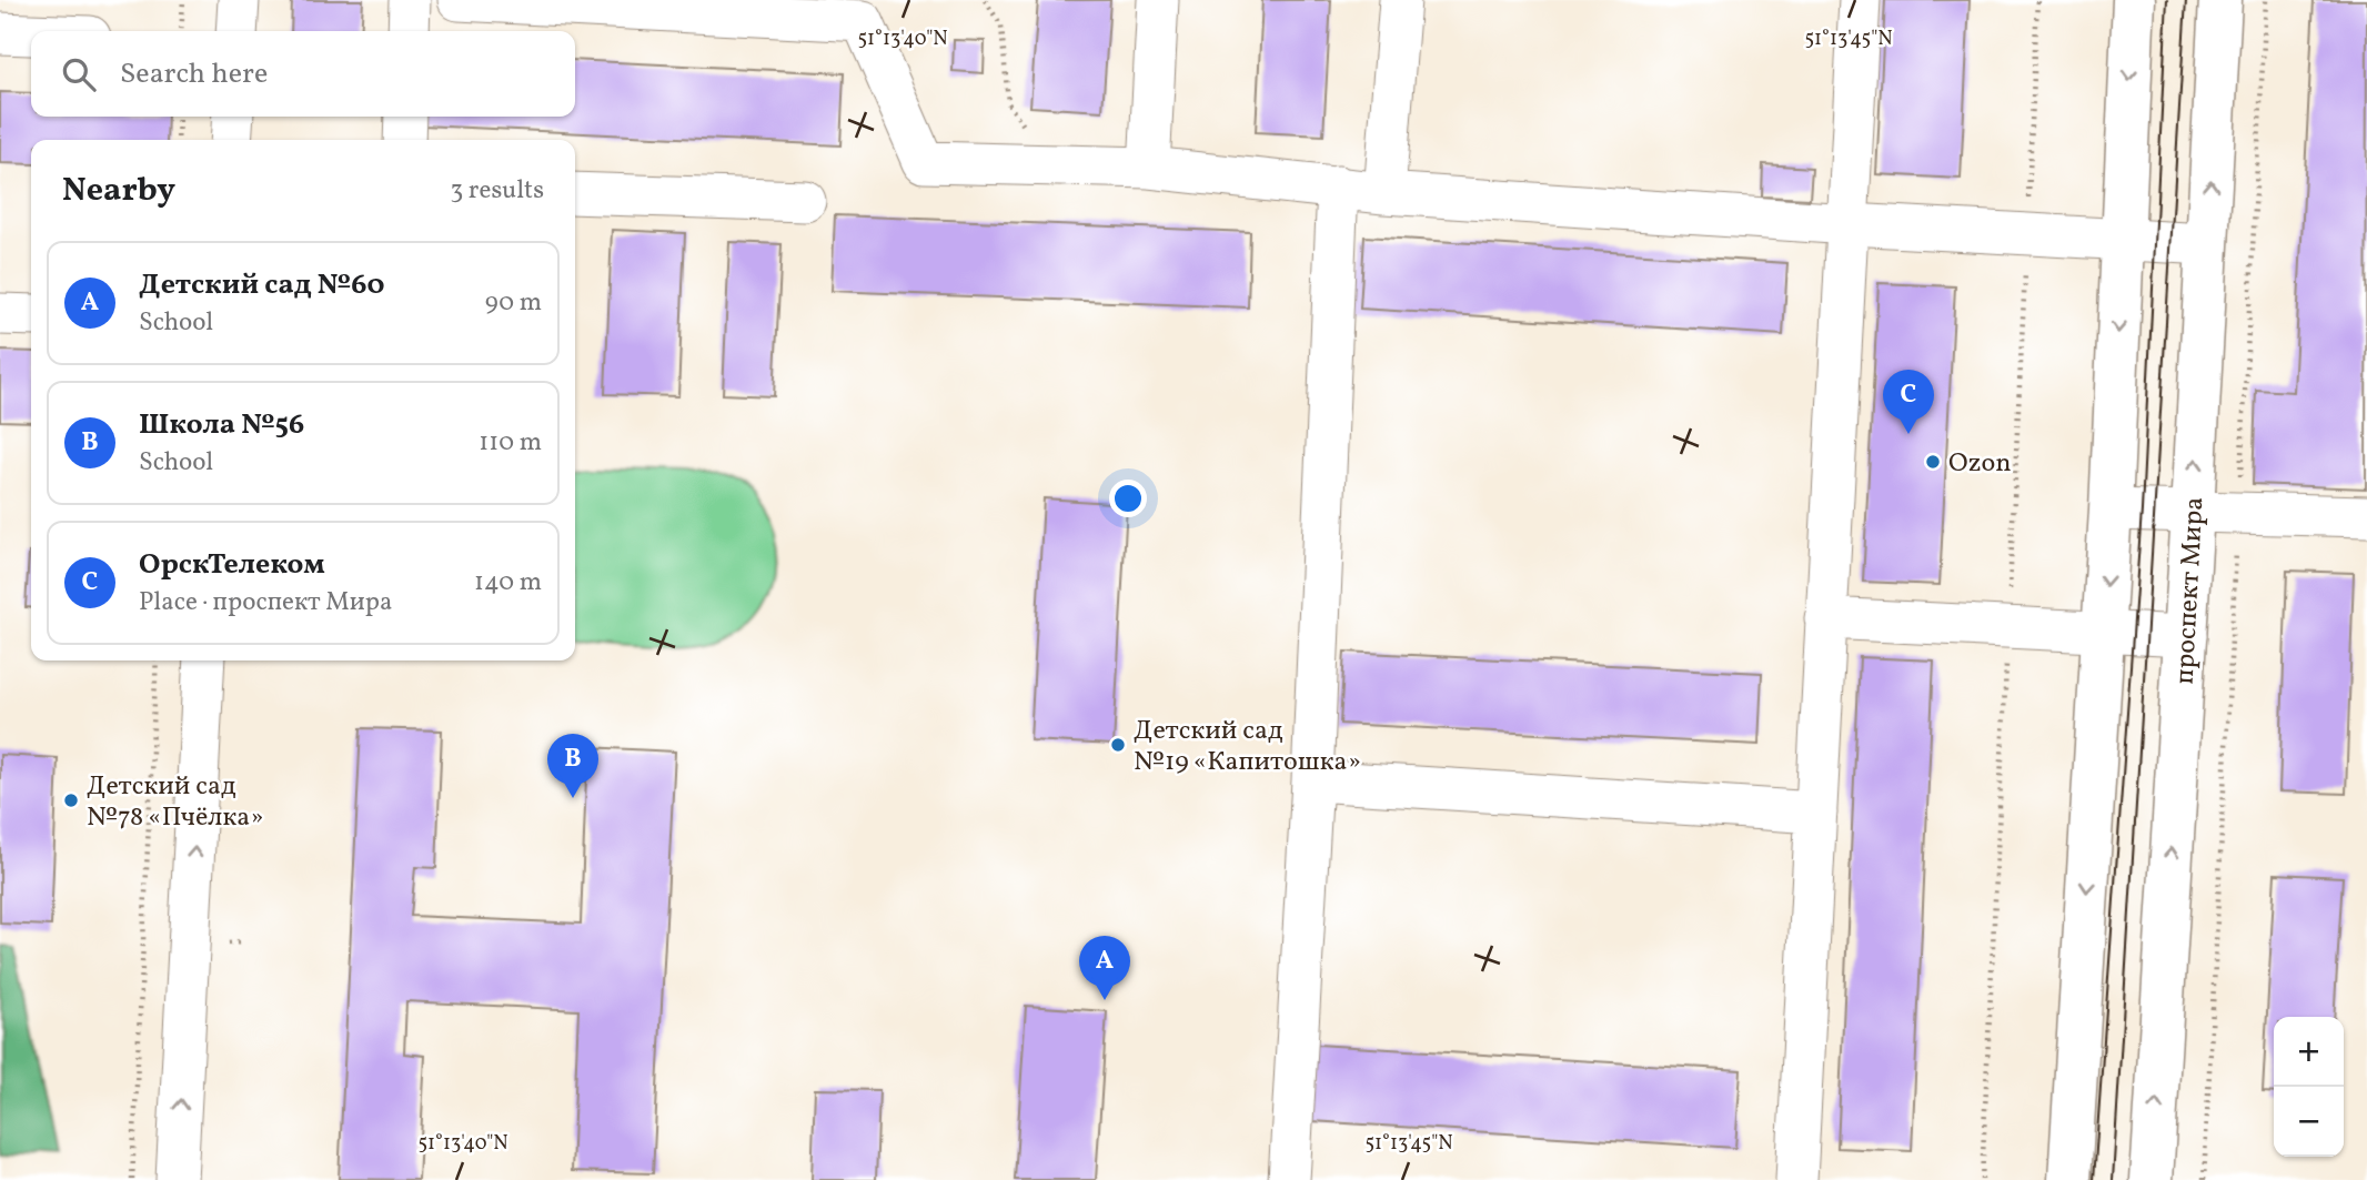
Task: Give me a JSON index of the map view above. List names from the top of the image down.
{
  "streets": {
    "main road": ["проспект Мира"]
  },
  "places": ["Ozon", "Детский сад №19 «Капитошка»", "Детский сад №78 «Пчёлка»"],
  "page": {
    "search": "Search here",
    "heading": ["Nearby", "3 results"],
    "list": [
      {
        "mark": "A",
        "name": "Детский сад №60",
        "note": "School",
        "value": "90 m"
      },
      {
        "mark": "B",
        "name": "Школа №56",
        "note": "School",
        "value": "110 m"
      },
      {
        "mark": "C",
        "name": "ОрскТелеком",
        "note": "Place · проспект Мира",
        "value": "140 m"
      }
    ],
    "pins": ["C", "B", "A"],
    "map_buttons": ["+", "−"]
  },
  "coordinates": ["51°13'40\"N", "51°13'45\"N"]
}
